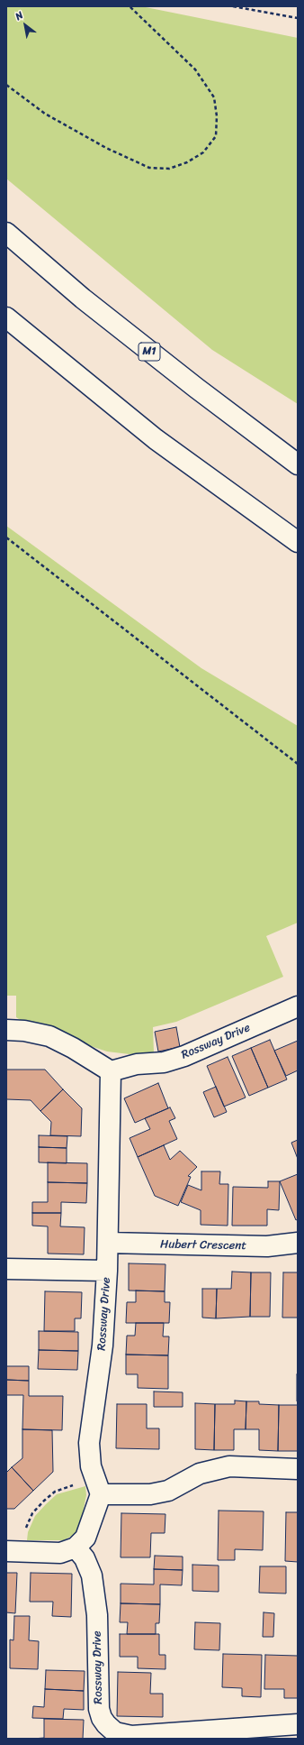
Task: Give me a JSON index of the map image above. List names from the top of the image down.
{
  "streets": {
    "main road": ["M1", "Rossway Drive", "Hubert Crescent"]
  },
  "crossings": [
    ["Rossway Drive", "Hubert Crescent"]
  ],
  "north": "top left"
}
